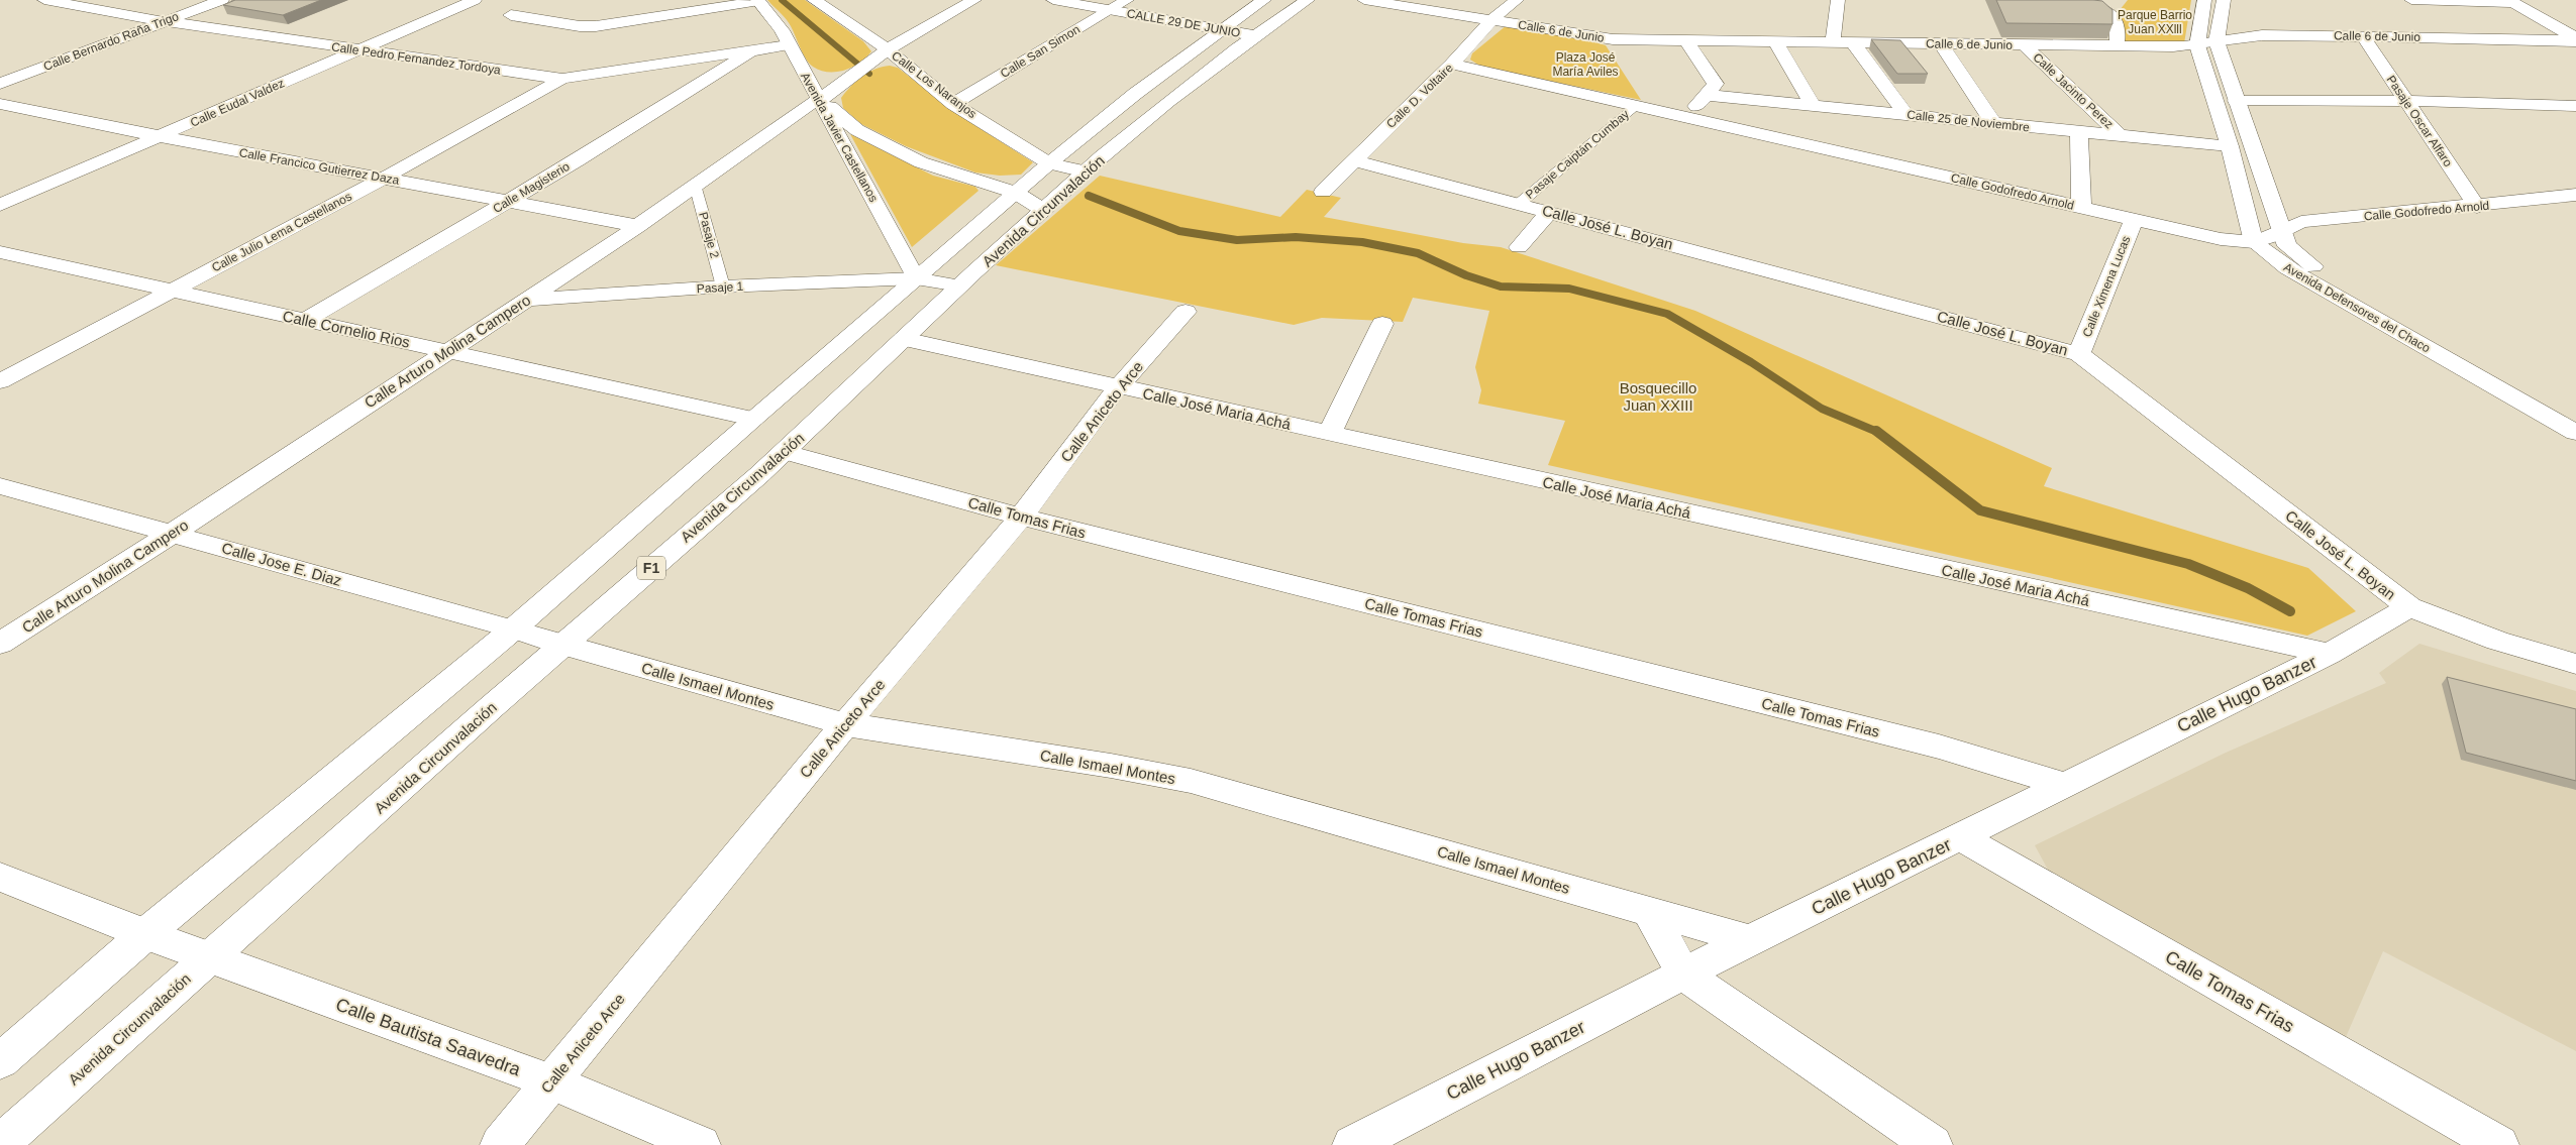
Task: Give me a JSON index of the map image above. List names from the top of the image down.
{
  "streets": {
    "main road": [
      "CALLE 29 DE JUNIO",
      "Calle 6 de Junio",
      "Calle Bernardo Raña Trigo",
      "Calle San Simon",
      "Calle Pedro Fernandez Tordoya",
      "Calle Los Naranjos",
      "Calle Jacinto Perez",
      "Calle D. Voltaire",
      "Calle Eudal Valdez",
      "Calle 25 de Noviembre",
      "Pasaje Oscar Alfaro",
      "Avenida Javier Castellanos",
      "Calle Francico Gutierrez Daza",
      "Calle Magisterio",
      "Calle Godofredo Arnold",
      "Avenida Circunvalación",
      "Calle José L. Boyan",
      "Calle Julio Lema Castellanos",
      "Calle Ximena Lucas",
      "Pasaje 1",
      "Avenida Defensores del Chaco",
      "Calle Cornelio Rios",
      "Calle Arturo Molina Campero",
      "Calle José Maria Achá",
      "Calle Aniceto Arce",
      "Calle Tomas Frias",
      "Calle Jose E. Diaz",
      "F1",
      "Calle Ismael Montes",
      "Calle Hugo Banzer",
      "Calle Bautista Saavedra"
    ],
    "lane": ["Pasaje Caiptán Cumbay", "Pasaje 2"]
  },
  "crossings": [
    ["CALLE 29 DE JUNIO", "Calle San Simon"],
    ["CALLE 29 DE JUNIO", "Avenida Circunvalación"],
    ["Calle 6 de Junio", "Calle Jacinto Perez"],
    ["Calle 6 de Junio", "Calle D. Voltaire"],
    ["Calle 6 de Junio", "Pasaje Oscar Alfaro"],
    ["Calle 6 de Junio", "Avenida Defensores del Chaco"],
    ["Calle Bernardo Raña Trigo", "Calle Pedro Fernandez Tordoya"],
    ["Calle San Simon", "Calle Los Naranjos"],
    ["Calle Pedro Fernandez Tordoya", "Calle Eudal Valdez"],
    ["Calle Pedro Fernandez Tordoya", "Avenida Javier Castellanos"],
    ["Calle Pedro Fernandez Tordoya", "Calle Magisterio"],
    ["Calle Pedro Fernandez Tordoya", "Calle Julio Lema Castellanos"],
    ["Calle Los Naranjos", "Avenida Circunvalación"],
    ["Calle Los Naranjos", "Calle Arturo Molina Campero"],
    ["Calle Jacinto Perez", "Calle 25 de Noviembre"],
    ["Calle Jacinto Perez", "Calle Godofredo Arnold"],
    ["Calle D. Voltaire", "Calle Godofredo Arnold"],
    ["Calle D. Voltaire", "Calle José L. Boyan"],
    ["Calle Eudal Valdez", "Calle Francico Gutierrez Daza"],
    ["Calle 25 de Noviembre", "Avenida Defensores del Chaco"],
    ["Pasaje Oscar Alfaro", "Calle Godofredo Arnold"],
    ["Avenida Javier Castellanos", "Avenida Circunvalación"],
    ["Avenida Javier Castellanos", "Pasaje 1"],
    ["Avenida Javier Castellanos", "Calle Arturo Molina Campero"],
    ["Pasaje Caiptán Cumbay", "Calle Godofredo Arnold"],
    ["Pasaje Caiptán Cumbay", "Calle José L. Boyan"],
    ["Calle Francico Gutierrez Daza", "Calle Magisterio"],
    ["Calle Francico Gutierrez Daza", "Calle Julio Lema Castellanos"],
    ["Calle Francico Gutierrez Daza", "Calle Arturo Molina Campero"],
    ["Calle Magisterio", "Calle Cornelio Rios"],
    ["Calle Godofredo Arnold", "Calle Ximena Lucas"],
    ["Calle Godofredo Arnold", "Avenida Defensores del Chaco"],
    ["Avenida Circunvalación", "Pasaje 1"],
    ["Avenida Circunvalación", "Calle Cornelio Rios"],
    ["Avenida Circunvalación", "Calle José Maria Achá"],
    ["Avenida Circunvalación", "Calle Tomas Frias"],
    ["Avenida Circunvalación", "Calle Jose E. Diaz"],
    ["Avenida Circunvalación", "Calle Ismael Montes"],
    ["Avenida Circunvalación", "Calle Bautista Saavedra"],
    ["Calle José L. Boyan", "Calle Ximena Lucas"],
    ["Calle José L. Boyan", "Calle Hugo Banzer"],
    ["Calle Julio Lema Castellanos", "Calle Cornelio Rios"],
    ["Pasaje 2", "Pasaje 1"],
    ["Pasaje 2", "Calle Arturo Molina Campero"],
    ["Pasaje 1", "Calle Arturo Molina Campero"],
    ["Calle Cornelio Rios", "Calle Arturo Molina Campero"],
    ["Calle Arturo Molina Campero", "Calle Jose E. Diaz"],
    ["Calle José Maria Achá", "Calle Aniceto Arce"],
    ["Calle José Maria Achá", "Calle Hugo Banzer"],
    ["Calle Aniceto Arce", "Calle Tomas Frias"],
    ["Calle Aniceto Arce", "Calle Ismael Montes"],
    ["Calle Aniceto Arce", "Calle Bautista Saavedra"],
    ["Calle Tomas Frias", "Calle Hugo Banzer"],
    ["Calle Jose E. Diaz", "Calle Ismael Montes"],
    ["Calle Ismael Montes", "Calle Hugo Banzer"]
  ],
  "parks": ["Parque Barrio Juan XXlll", "Plaza José María Aviles", "Bosquecillo Juan XXIII"]
}
